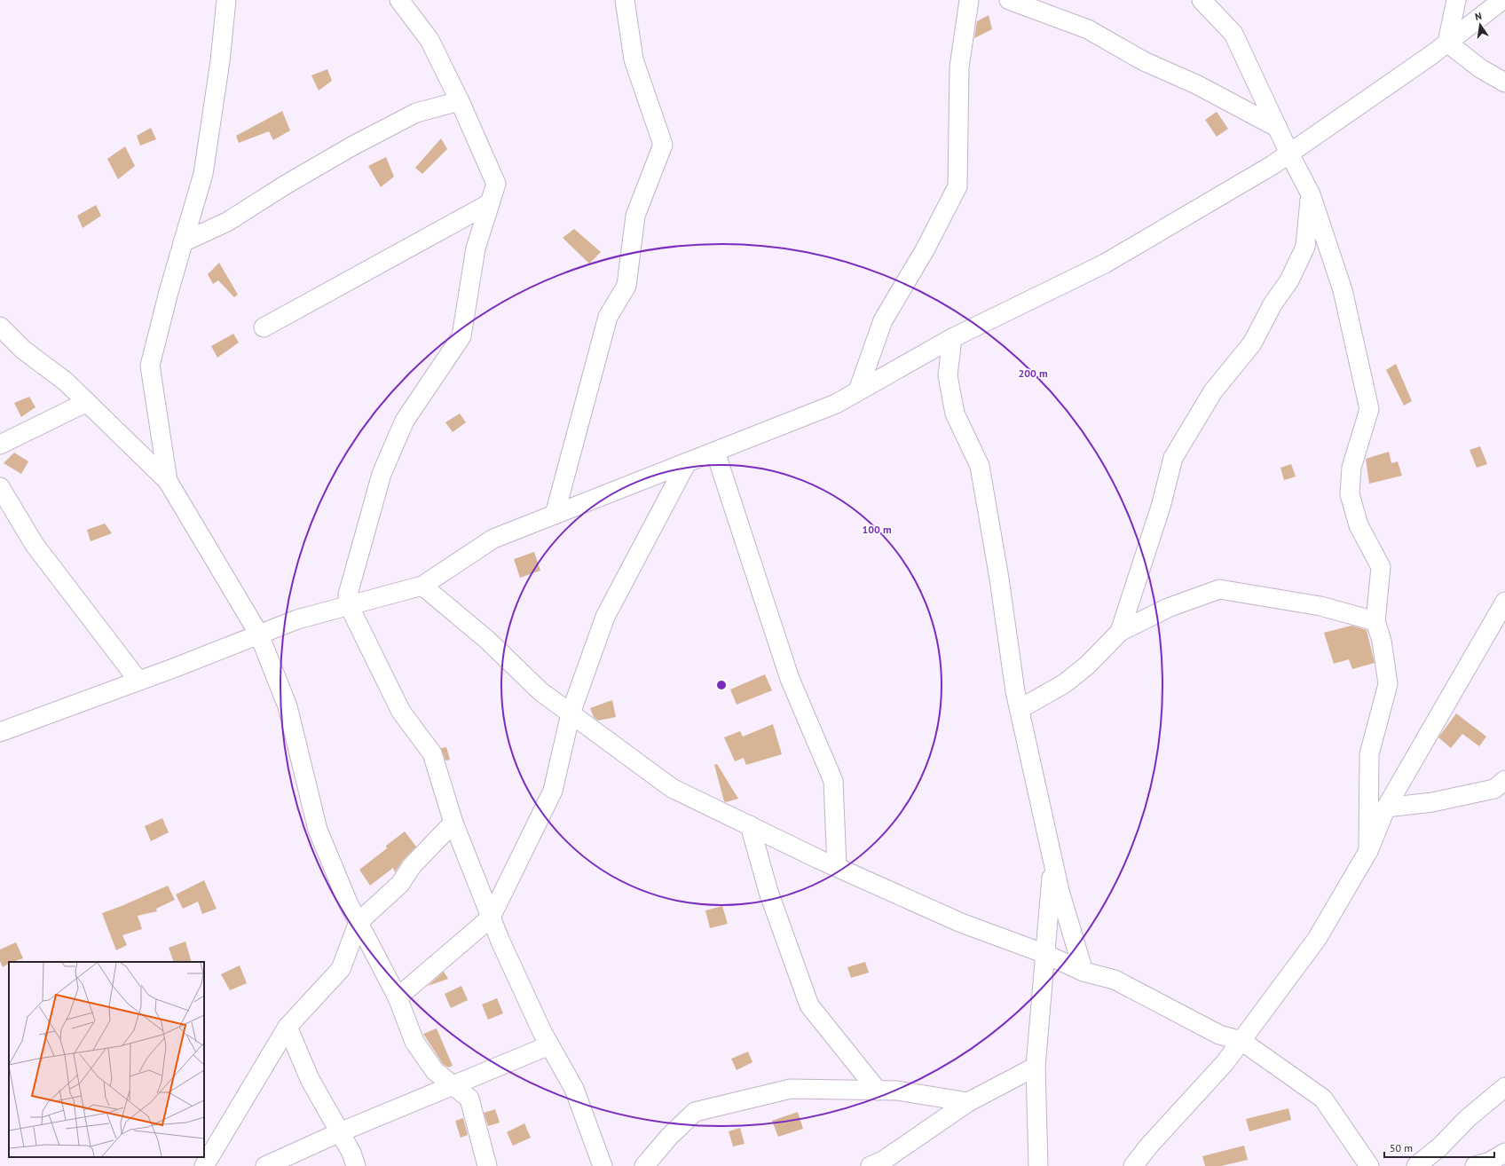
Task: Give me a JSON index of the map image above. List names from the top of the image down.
{
  "scale_bar": "50 m",
  "north": "top",
  "rings": ["200 m", "100 m"]
}
